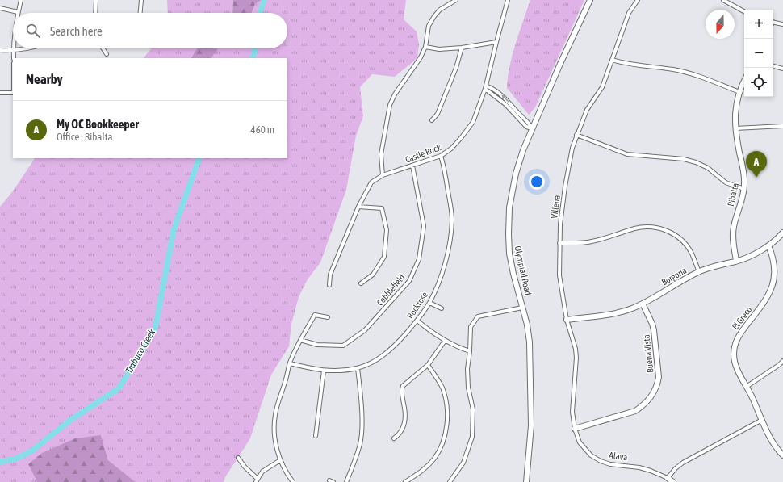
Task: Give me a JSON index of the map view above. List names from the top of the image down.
{
  "streets": {
    "street": [
      "Castle Rock",
      "Ribalta",
      "Villena",
      "Olympiad Road",
      "Borgona",
      "Cobblefield",
      "Rockrose",
      "El Greco",
      "Buena Vista",
      "Alava"
    ]
  },
  "crossings": [
    ["Castle Rock", "Cobblefield"],
    ["Castle Rock", "Rockrose"],
    ["Ribalta", "Borgona"],
    ["Villena", "Borgona"],
    ["Villena", "Buena Vista"],
    ["Villena", "Alava"],
    ["Borgona", "El Greco"],
    ["Borgona", "Buena Vista"],
    ["Buena Vista", "Alava"]
  ],
  "water": ["Trabuco Creek"],
  "north": "bottom",
  "page": {
    "map_buttons": ["+", "−"],
    "search": "Search here",
    "heading": "Nearby",
    "list": [
      {
        "mark": "A",
        "name": "My OC Bookkeeper",
        "note": "Office · Ribalta",
        "value": "460 m"
      }
    ],
    "pins": "A"
  }
}
